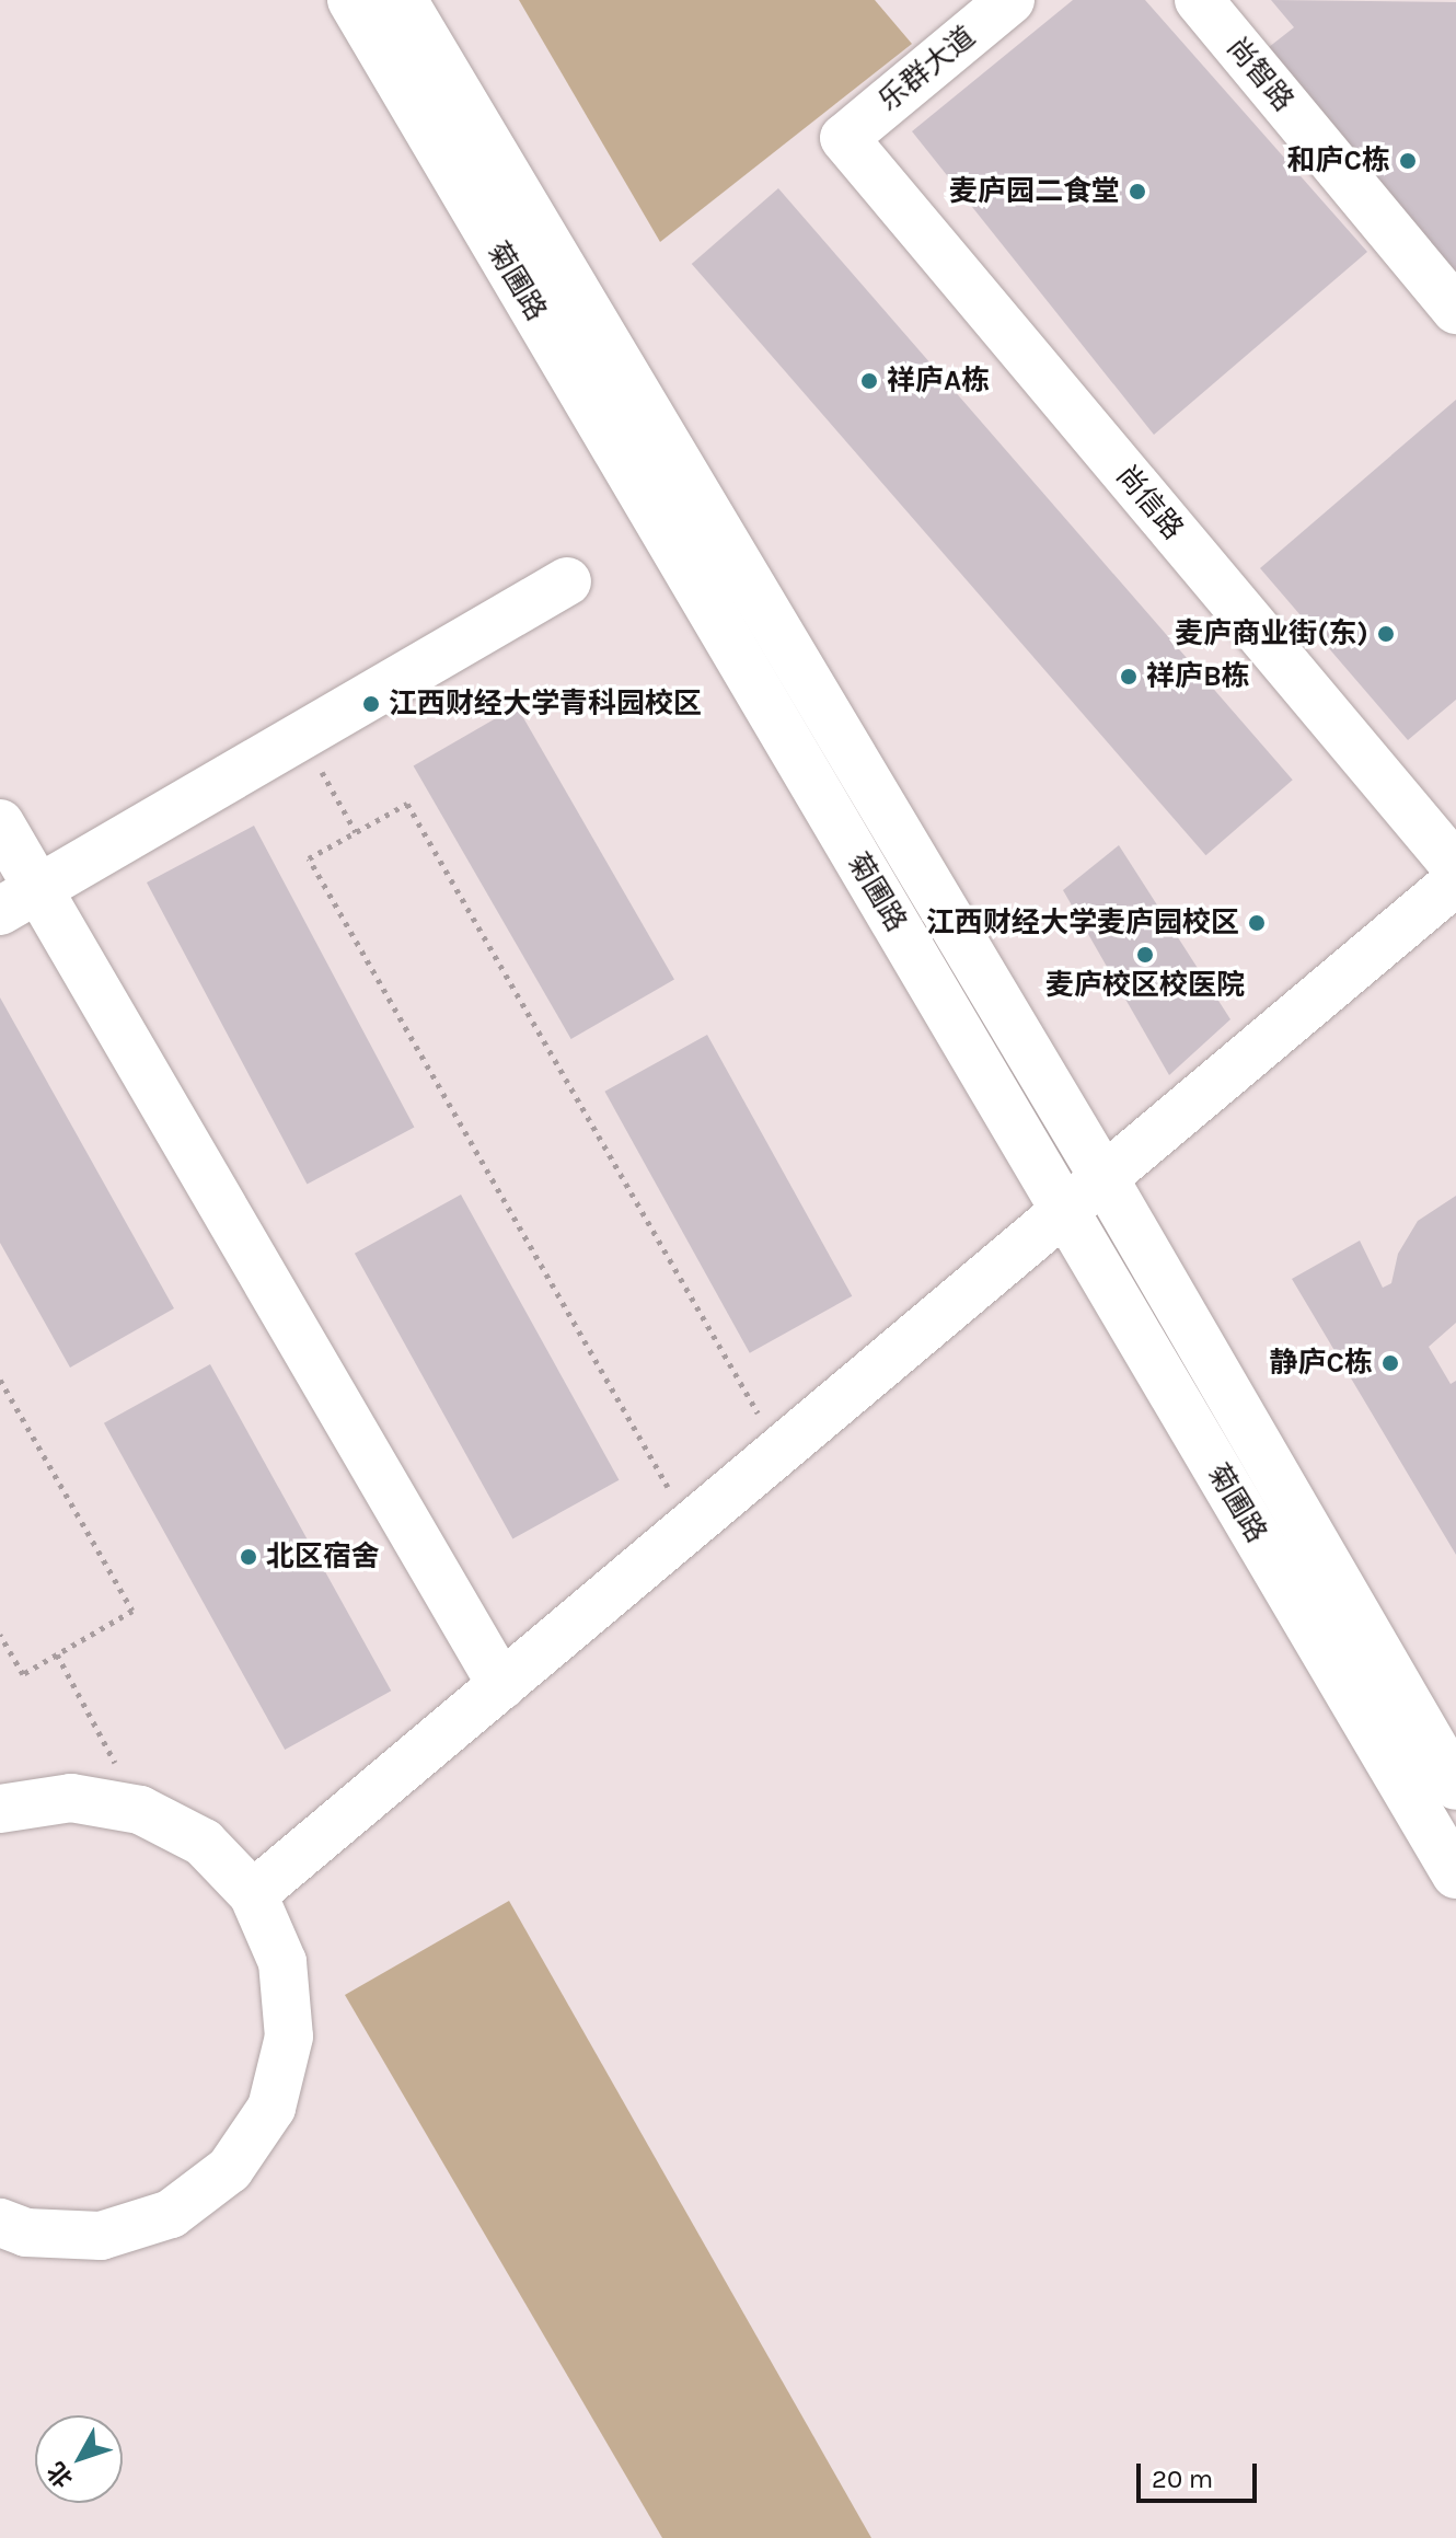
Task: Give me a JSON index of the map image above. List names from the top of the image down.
{
  "streets": {
    "street": [
      "乐群大道",
      "尚智路",
      "菊圃路",
      "尚信路"
    ]
  },
  "crossings": [
    ["乐群大道", "尚信路"]
  ],
  "places": [
    "和庐C栋",
    "麦庐园二食堂",
    "祥庐A栋",
    "麦庐商业街(东)",
    "祥庐B栋",
    "江西财经大学青科园校区",
    "江西财经大学麦庐园校区",
    "麦庐校区校医院",
    "静庐C栋",
    "北区宿舍"
  ],
  "scale_bar": "20 m",
  "north": "bottom left"
}
